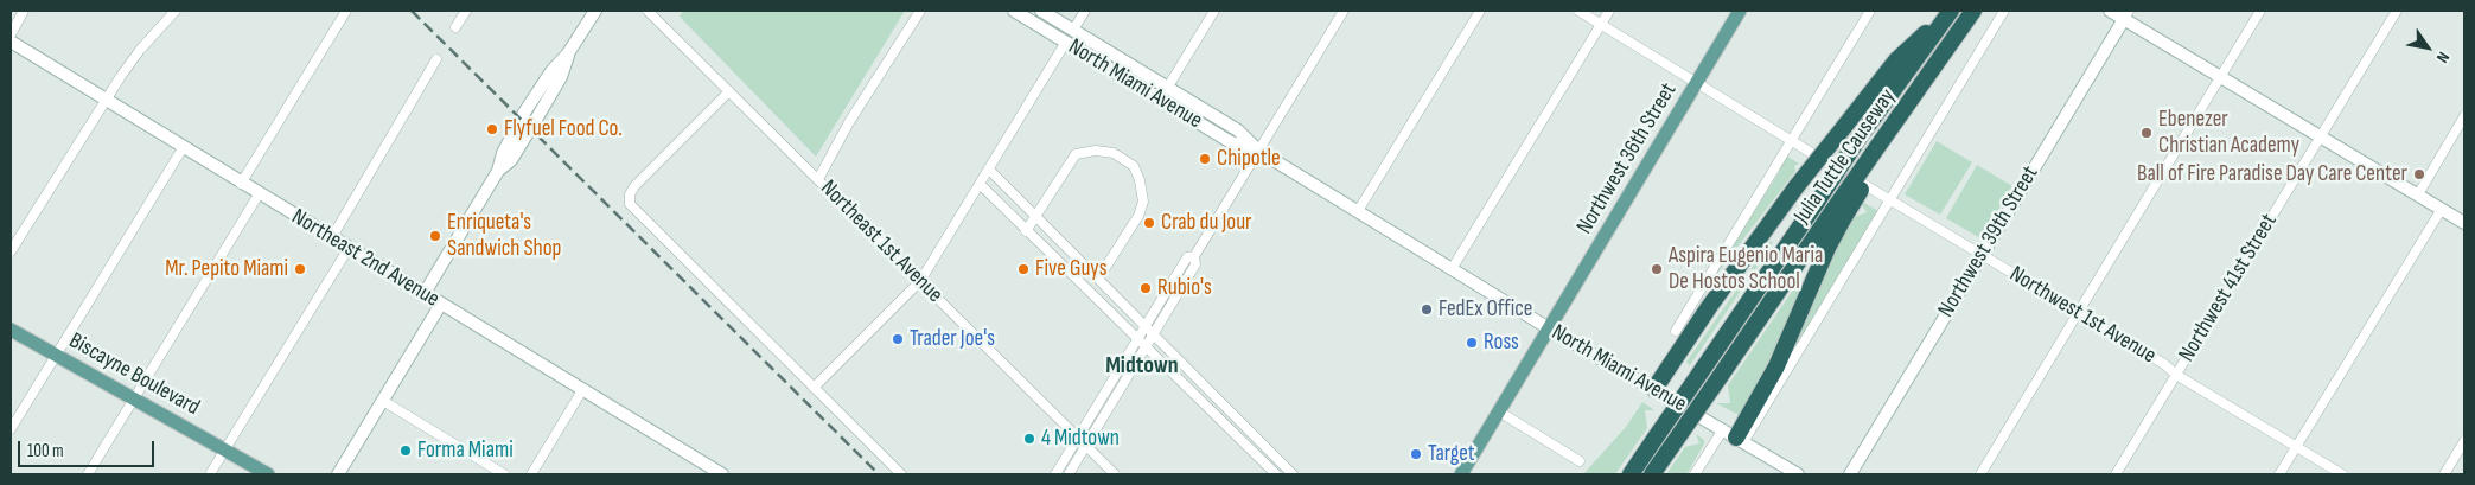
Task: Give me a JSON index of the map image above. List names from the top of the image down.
{
  "streets": {
    "highway": ["Julia Tuttle Causeway"],
    "main road": [
      "North Miami Avenue",
      "Northwest 36th Street",
      "Northwest 39th Street",
      "Northeast 2nd Avenue",
      "Biscayne Boulevard"
    ],
    "street": ["Northeast 1st Avenue", "Northwest 41st Street", "Northwest 1st Avenue"]
  },
  "crossings": [
    ["North Miami Avenue", "Northwest 36th Street"],
    ["Northwest 36th Street", "Northwest 1st Avenue"],
    ["Northwest 39th Street", "Northwest 1st Avenue"],
    ["Northwest 41st Street", "Northwest 1st Avenue"]
  ],
  "districts": ["Midtown"],
  "places": [
    "Flyfuel Food Co.",
    "Ebenezer Christian Academy",
    "Chipotle",
    "Ball of Fire Paradise Day Care Center",
    "Crab du Jour",
    "Enriqueta's Sandwich Shop",
    "Mr. Pepito Miami",
    "Five Guys",
    "Aspira Eugenio Maria De Hostos School",
    "Rubio's",
    "FedEx Office",
    "Trader Joe's",
    "Ross",
    "4 Midtown",
    "Forma Miami",
    "Target"
  ],
  "scale_bar": "100 m",
  "north": "bottom right"
}
